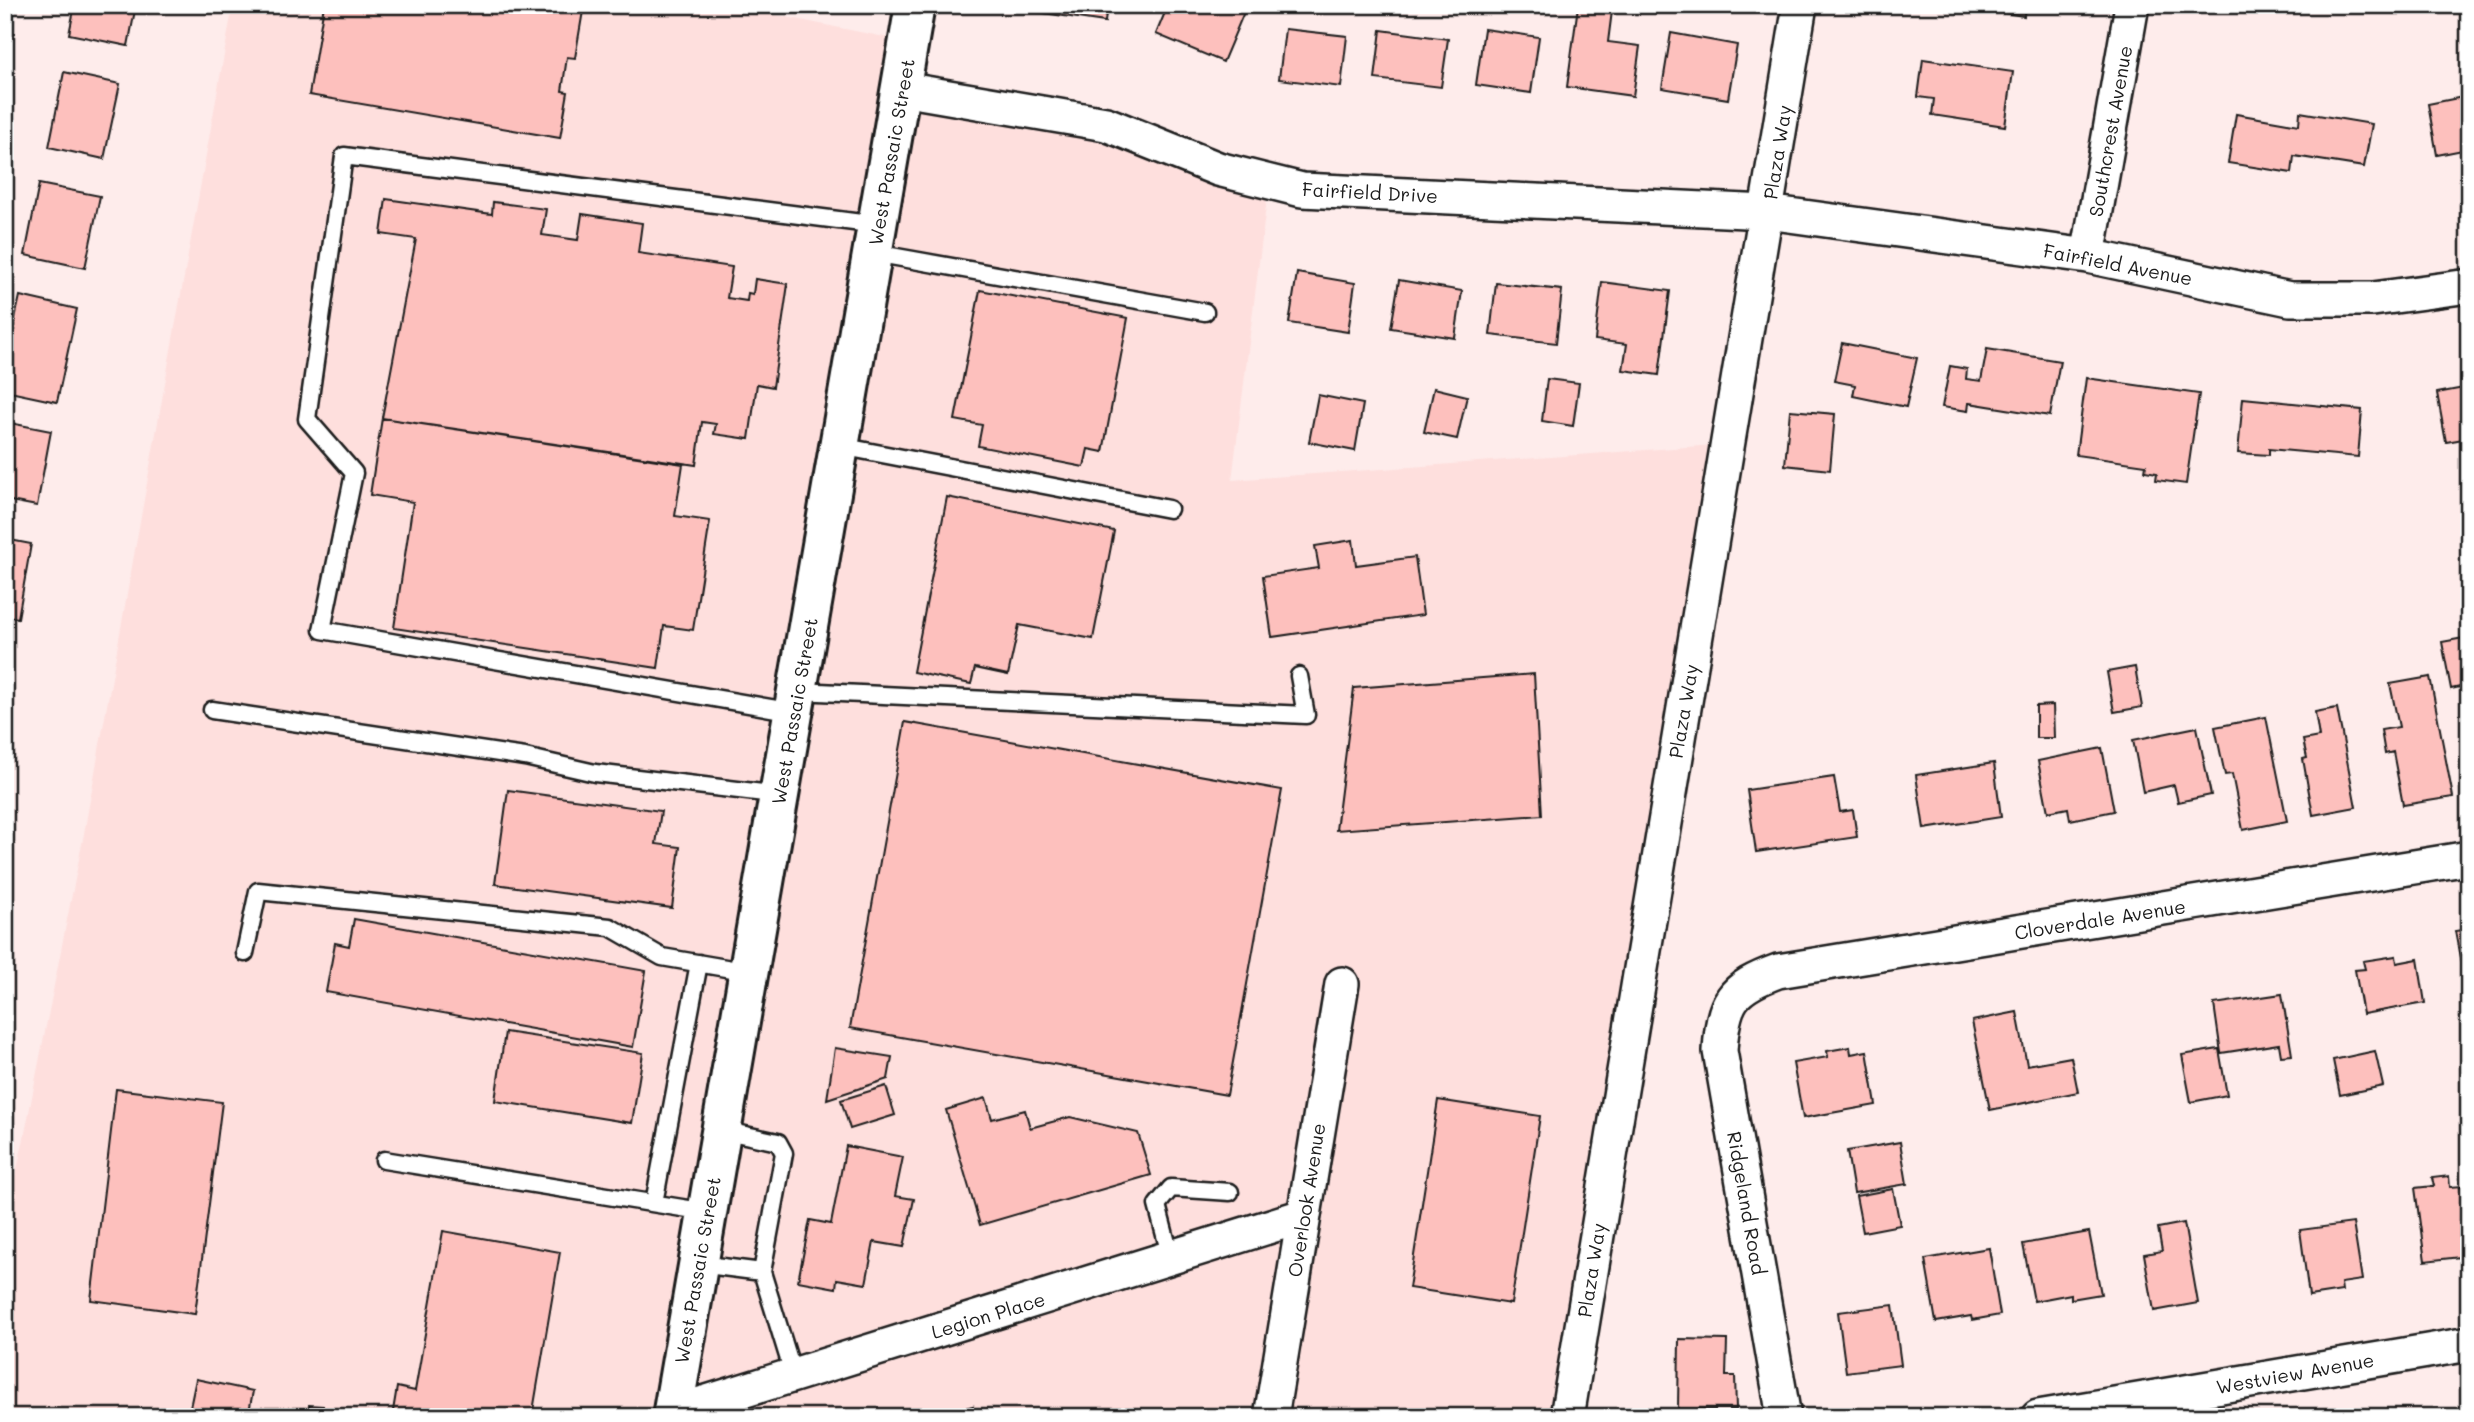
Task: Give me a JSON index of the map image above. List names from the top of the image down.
{
  "streets": {
    "main road": ["West Passaic Street"],
    "street": [
      "Southcrest Avenue",
      "Plaza Way",
      "Fairfield Drive",
      "Fairfield Avenue",
      "Cloverdale Avenue",
      "Overlook Avenue",
      "Ridgeland Road",
      "Legion Place",
      "Westview Avenue"
    ]
  },
  "crossings": [
    ["Southcrest Avenue", "Fairfield Avenue"],
    ["West Passaic Street", "Fairfield Drive"],
    ["West Passaic Street", "Legion Place"],
    ["Plaza Way", "Fairfield Drive"],
    ["Plaza Way", "Fairfield Avenue"],
    ["Fairfield Drive", "Fairfield Avenue"],
    ["Cloverdale Avenue", "Ridgeland Road"],
    ["Overlook Avenue", "Legion Place"]
  ]
}
